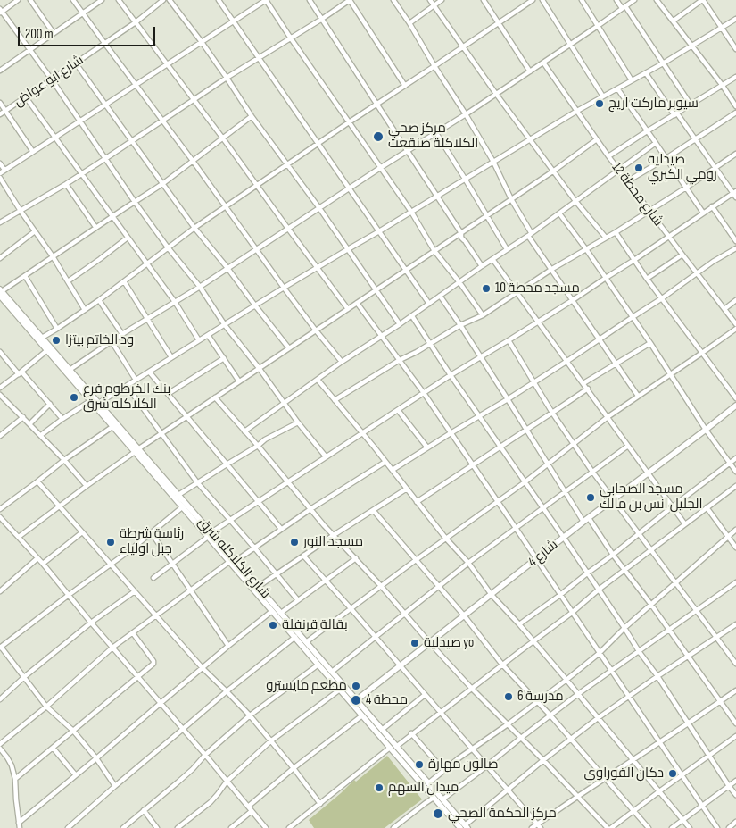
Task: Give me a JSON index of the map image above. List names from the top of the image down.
{
  "streets": {
    "street": [
      "شارع ابو عواض",
      "شارع محطة 12",
      "شارع 4",
      "شارع الكلاكله شرق"
    ]
  },
  "crossings": [
    ["شارع 4", "شارع الكلاكله شرق"]
  ],
  "places": [
    "سيوبر ماركت اريج",
    "مركز صحي الكلاكلة صنقعت",
    "صيدلية رومي الكبري",
    "مسجد محطة 10",
    "ود الخاتم بيتزا",
    "بنك الخرطوم فرع الكلاكله شرق",
    "مسجد الصحابي الجليل انس بن مالك",
    "رئاسة شرطة جبل اولياء",
    "مسجد النور",
    "بقالة قرنفلة",
    "صيدلية yo",
    "مطعم مايسترو",
    "مدرسة 6",
    "محطة 4",
    "صالون مهارة",
    "دكان الفوراوي",
    "ميدان السهم",
    "مركز الحكمة الصحي"
  ],
  "scale_bar": "200 m"
}
